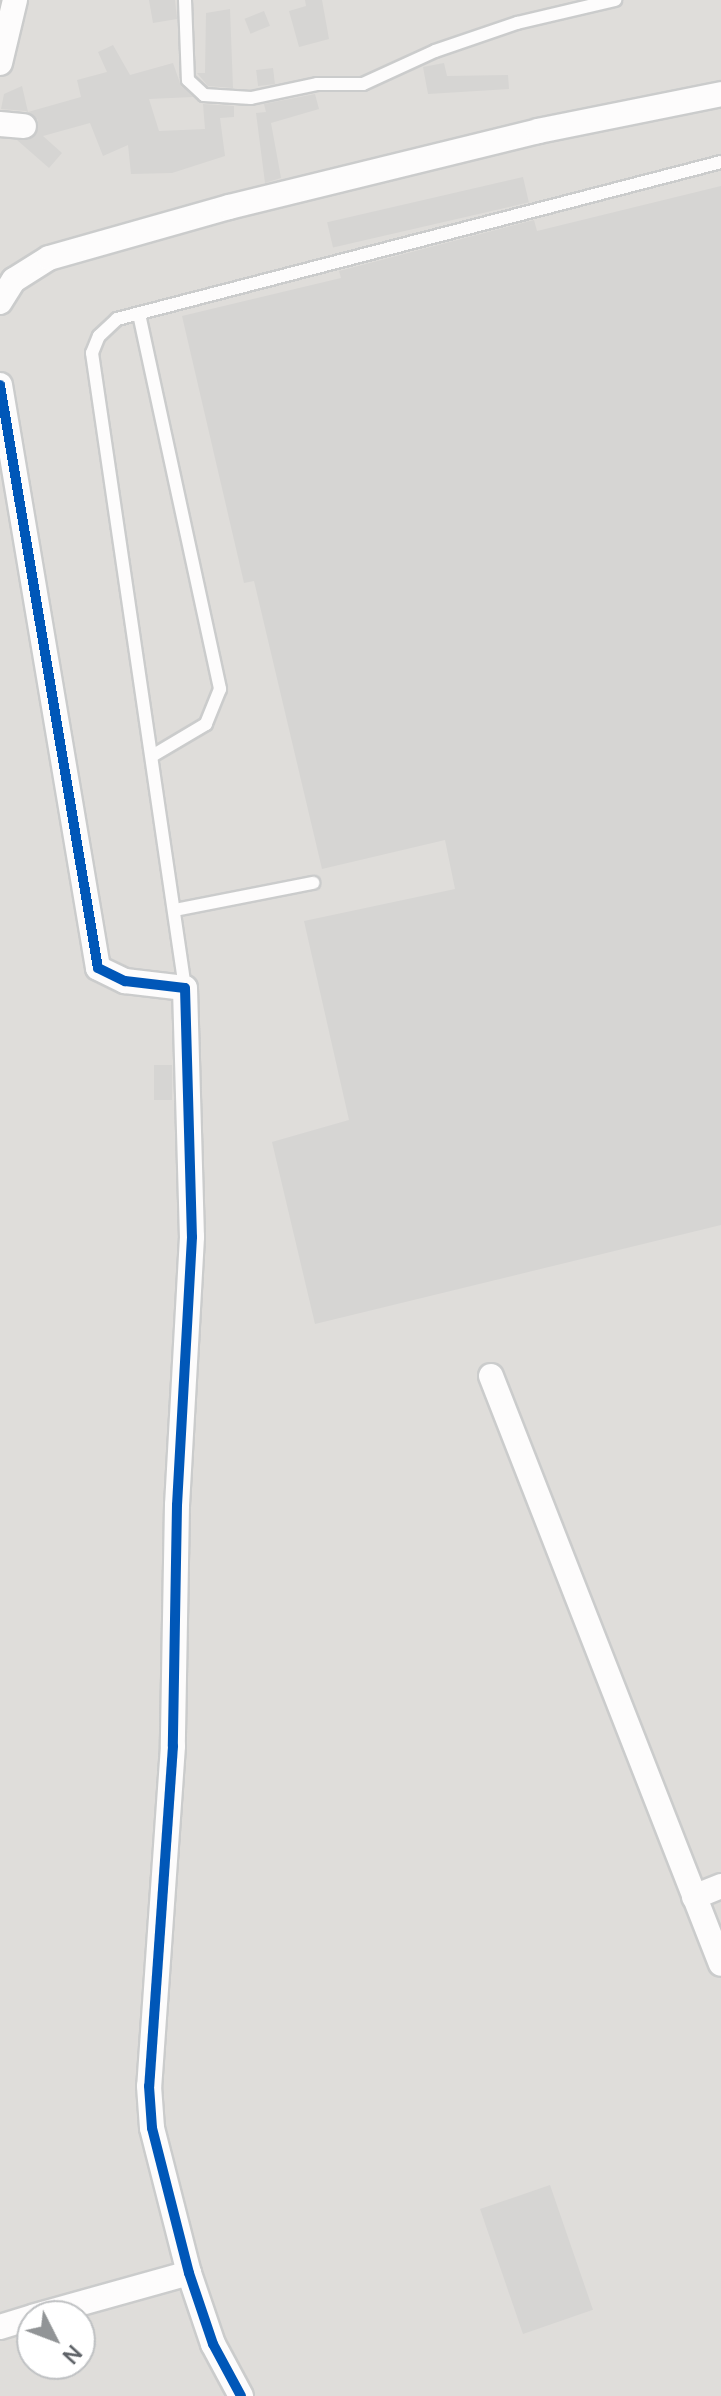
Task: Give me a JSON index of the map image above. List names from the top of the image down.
{
  "north": "bottom right"
}
